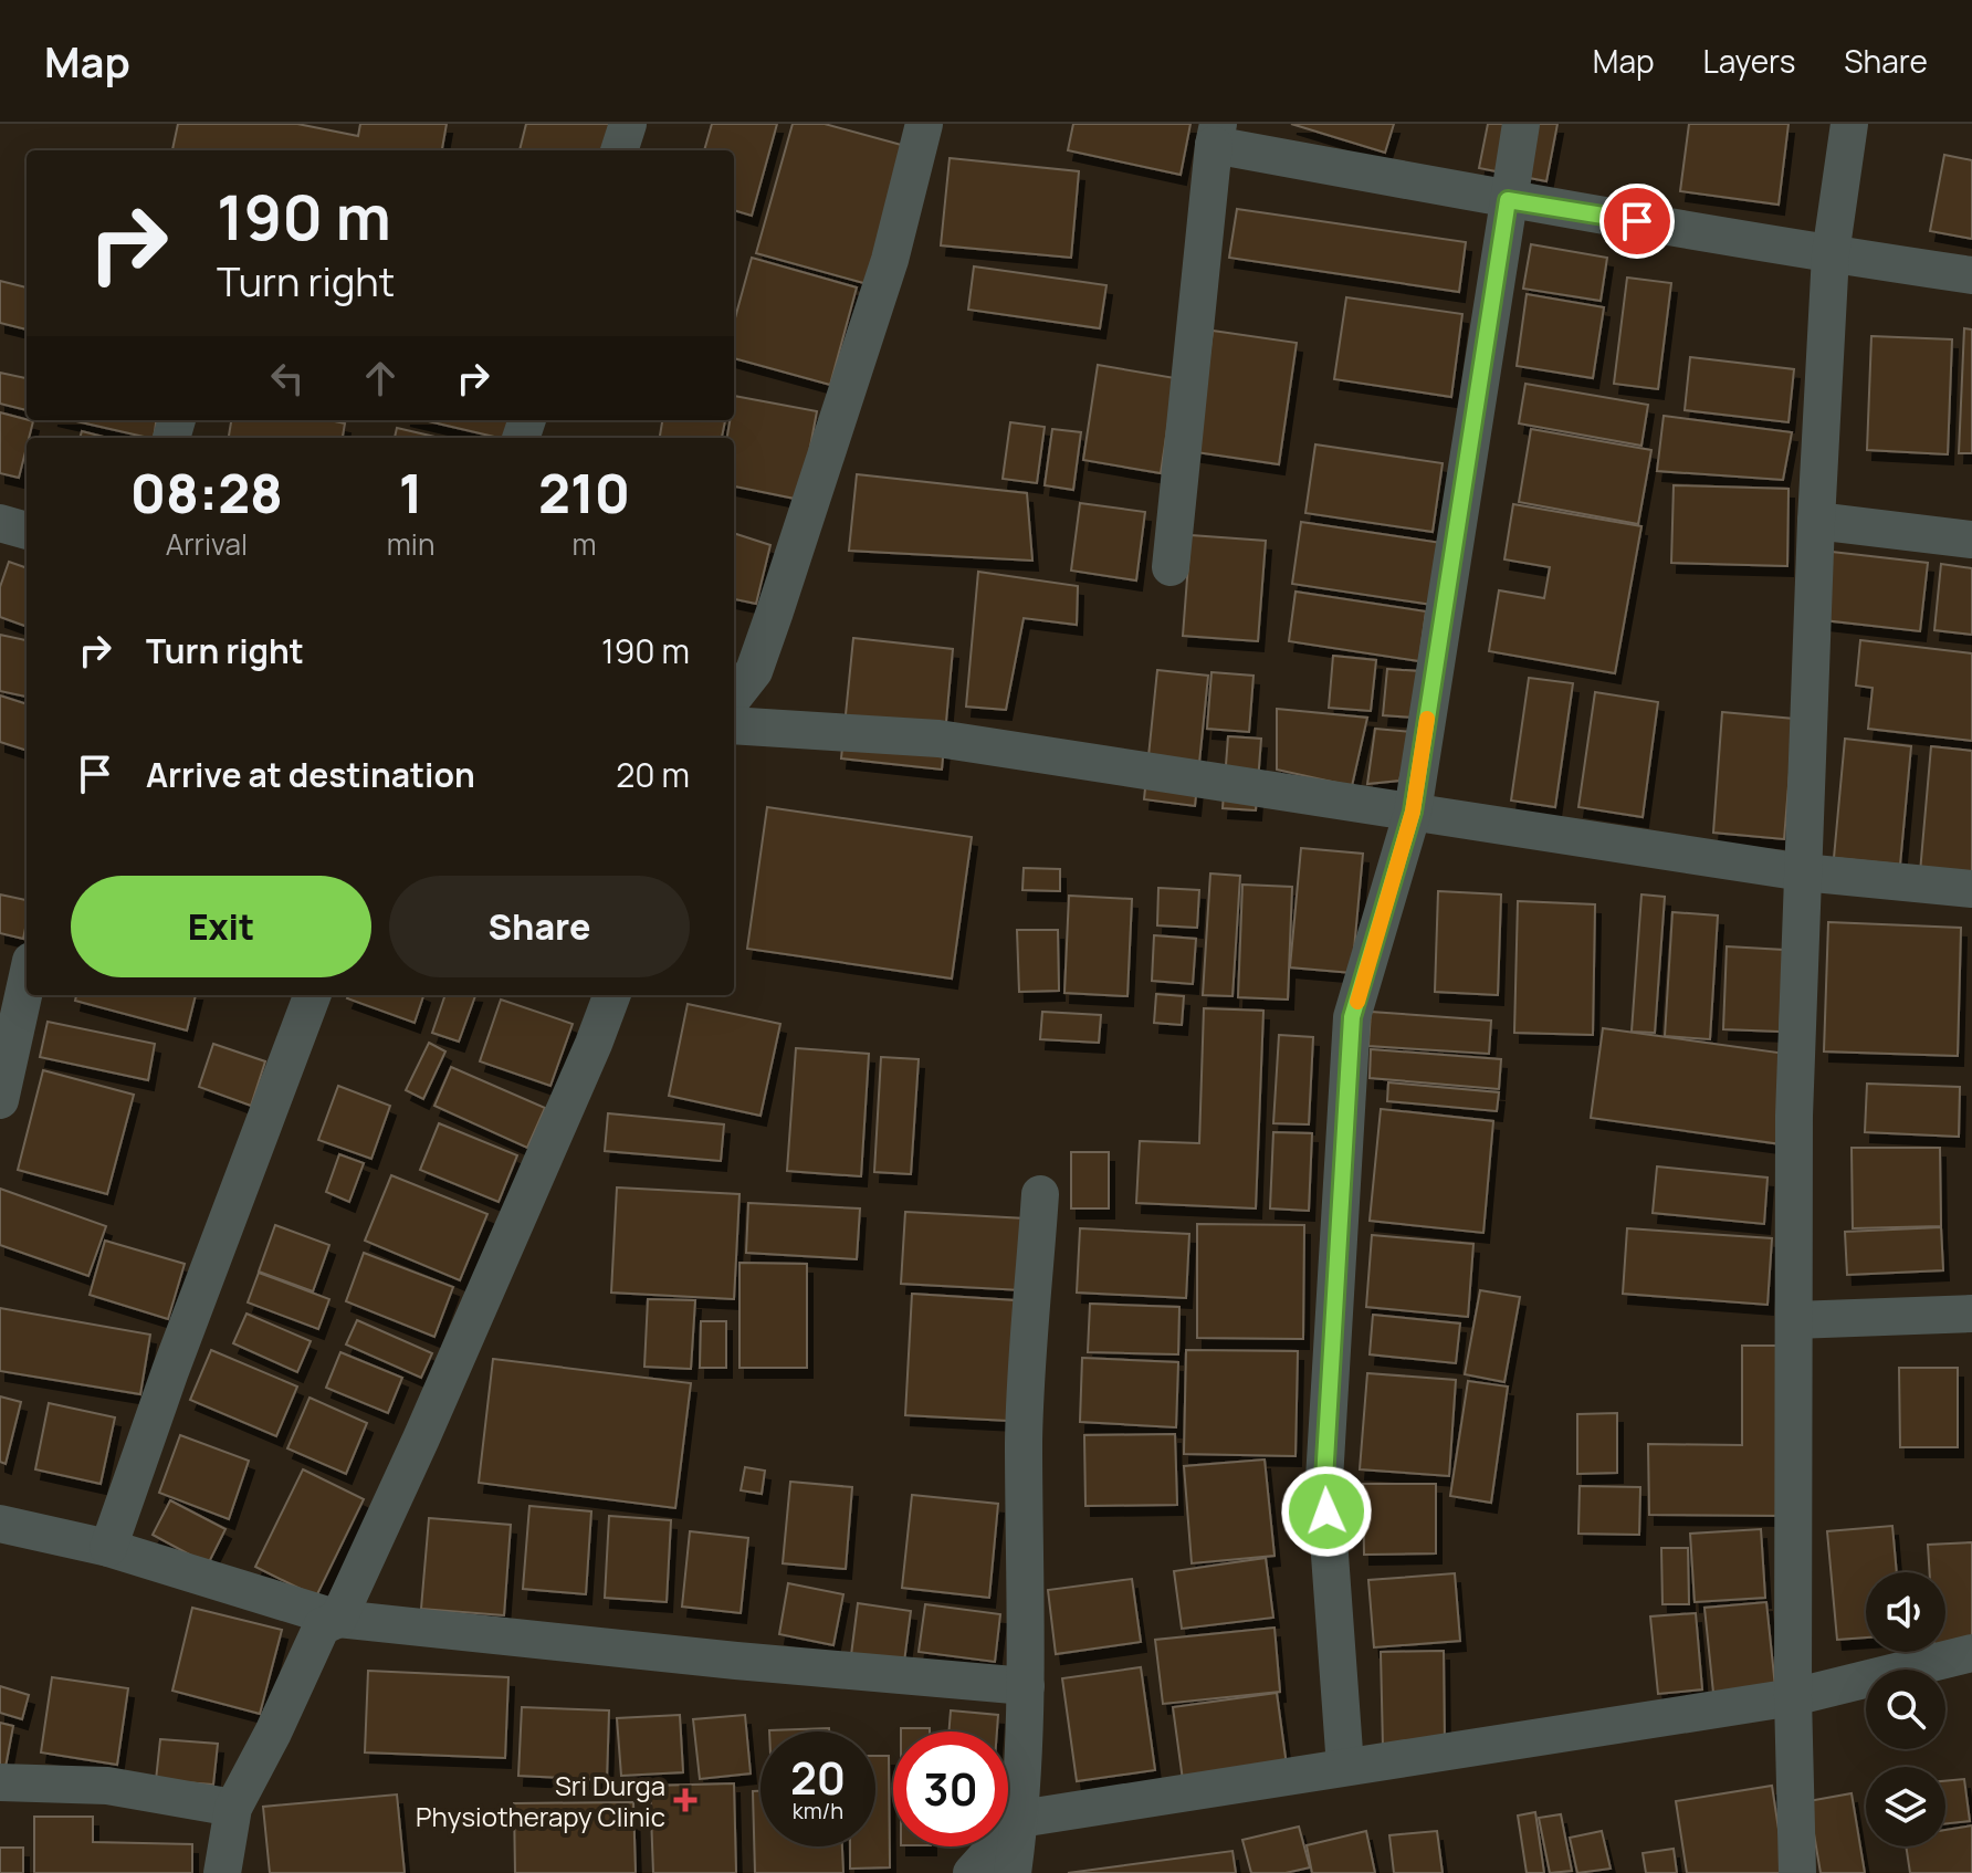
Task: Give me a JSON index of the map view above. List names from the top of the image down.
{
  "places": {
    "health": ["Sri Durga Physiotherapy Clinic"]
  },
  "page": {
    "header": "Map",
    "nav": ["Map", "Layers", "Share"],
    "turn": ["190 m", "Turn right"],
    "eta": [
      "08:28",
      "Arrival",
      "1",
      "min",
      "210",
      "m"
    ],
    "list": [
      {
        "name": "Turn right",
        "value": "190 m"
      },
      {
        "name": "Arrive at destination",
        "value": "20 m"
      }
    ],
    "buttons": ["Exit", "Share"],
    "speed": "20 km/h",
    "limit": "30"
  }
}
